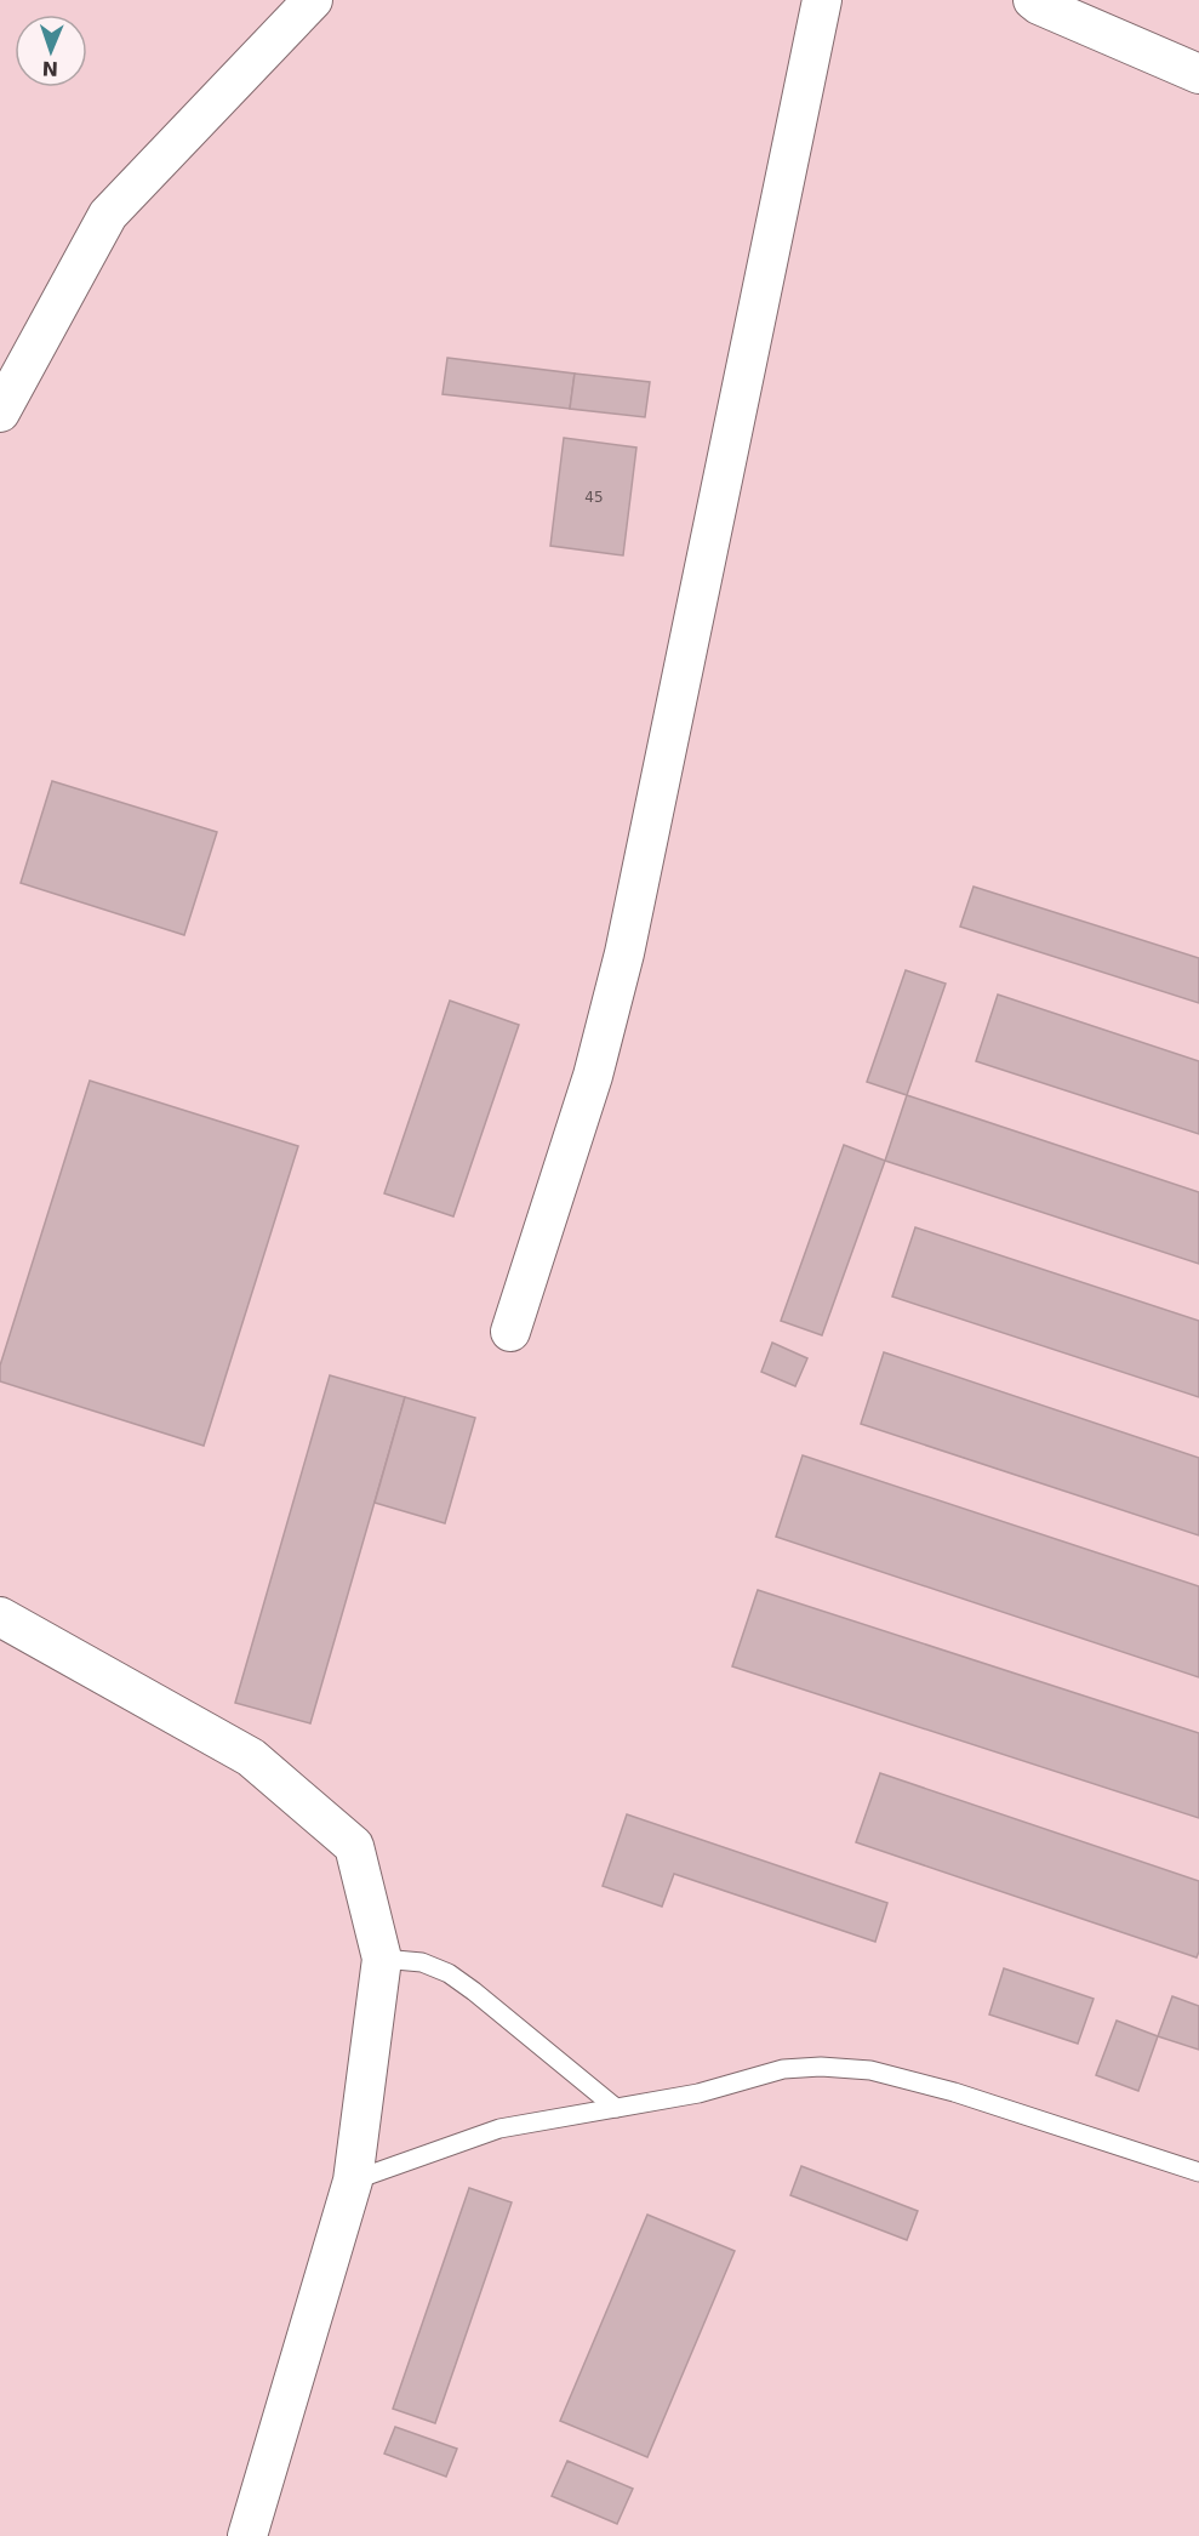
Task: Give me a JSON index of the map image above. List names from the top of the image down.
{
  "house_numbers": ["45"],
  "north": "bottom"
}
